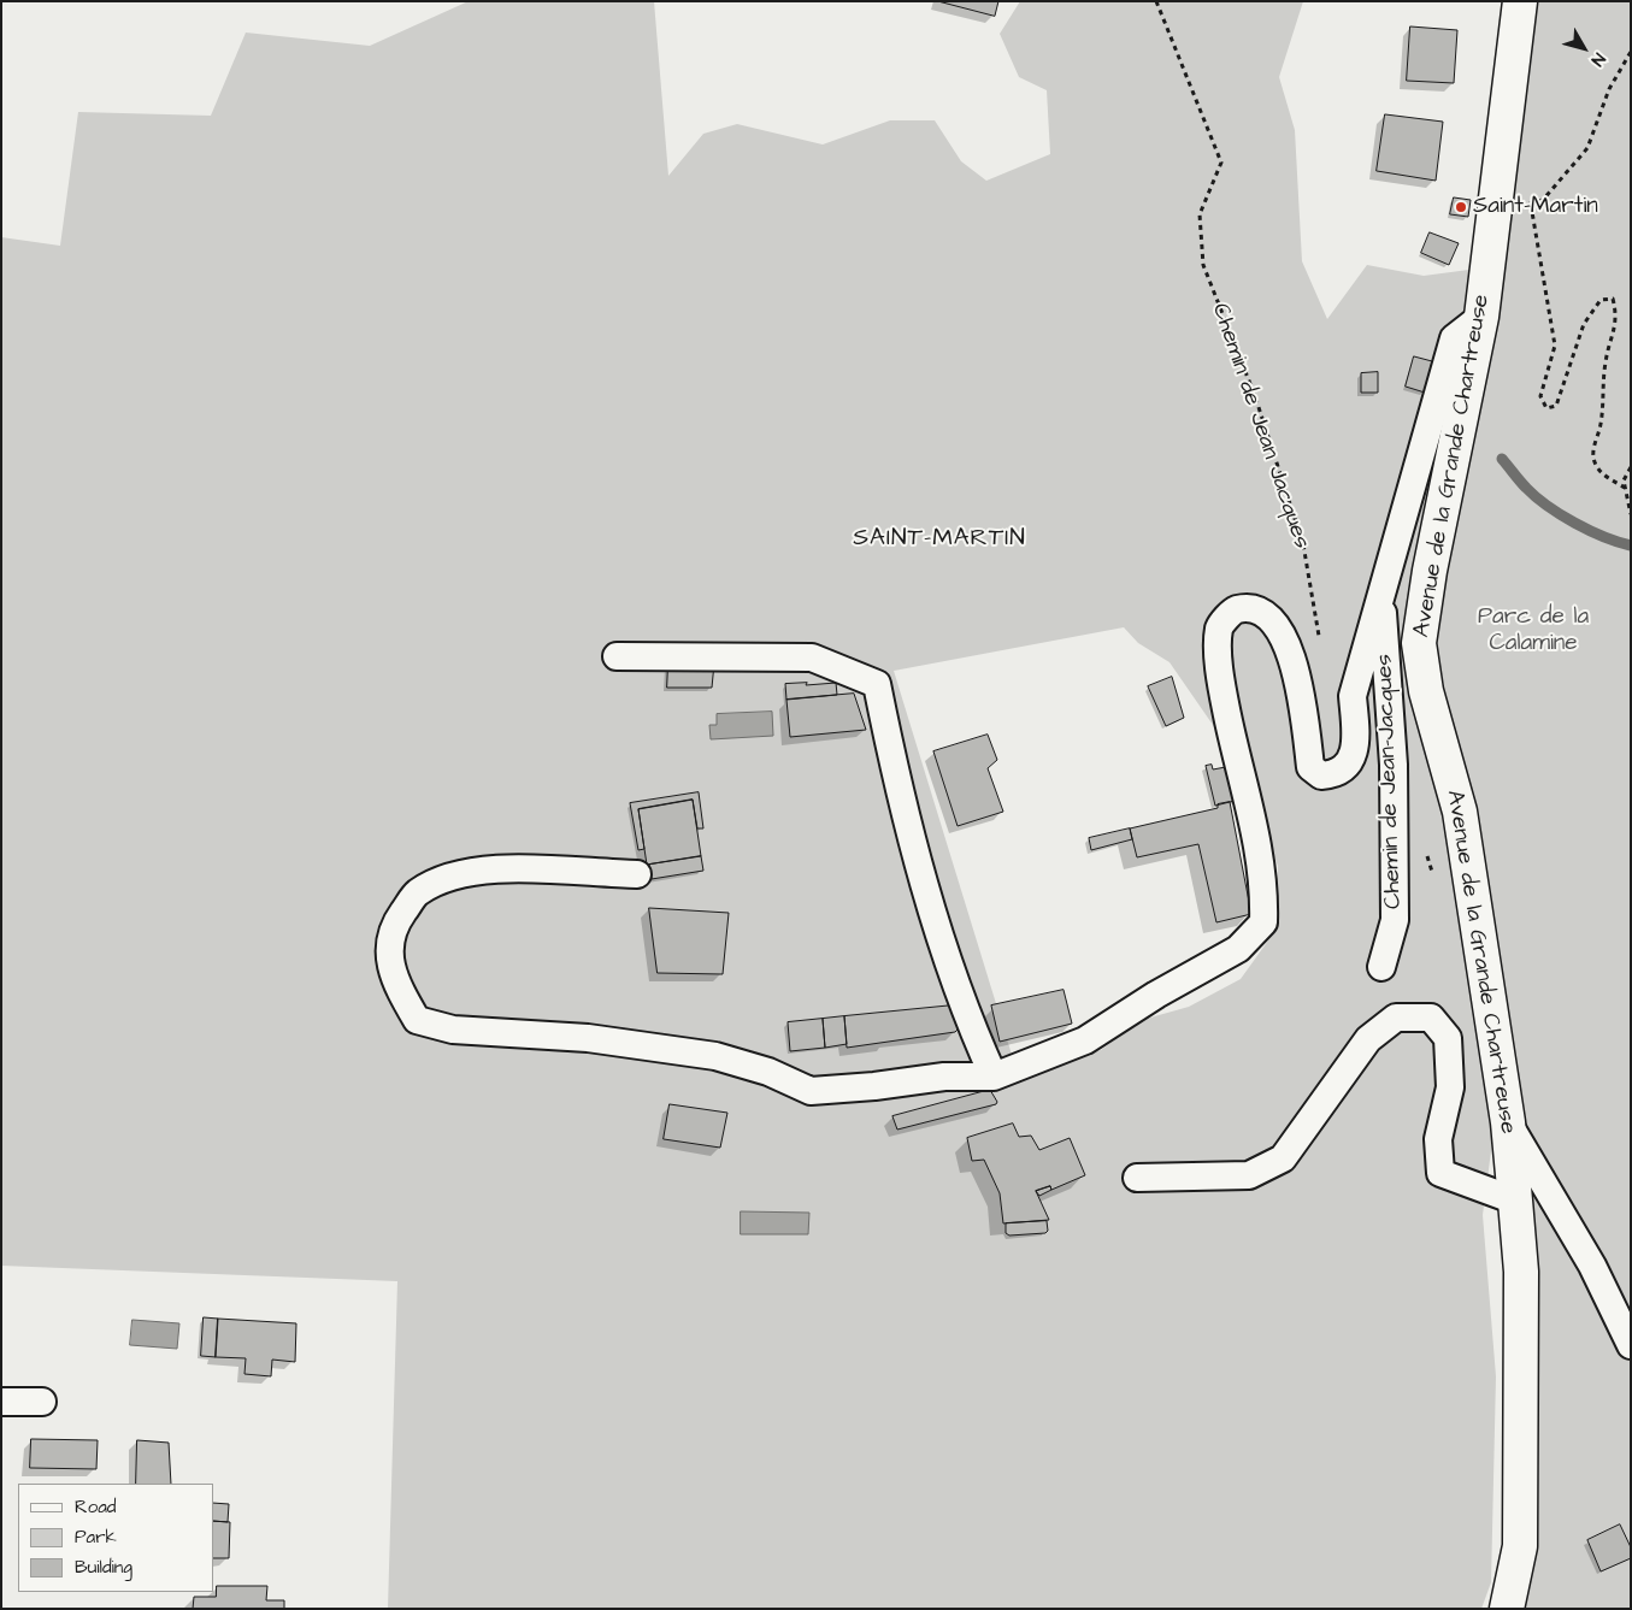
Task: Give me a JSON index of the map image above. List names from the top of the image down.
{
  "streets": {
    "main road": ["Avenue de la Grande Chartreuse"],
    "street": ["Chemin de Jean-Jacques"],
    "path": ["Chemin de Jean Jacques"]
  },
  "districts": ["SAINT-MARTIN"],
  "parks": ["Parc de la Calamine"],
  "places": ["Saint-Martin"],
  "legend": ["Road", "Park", "Building"],
  "north": "bottom right"
}
